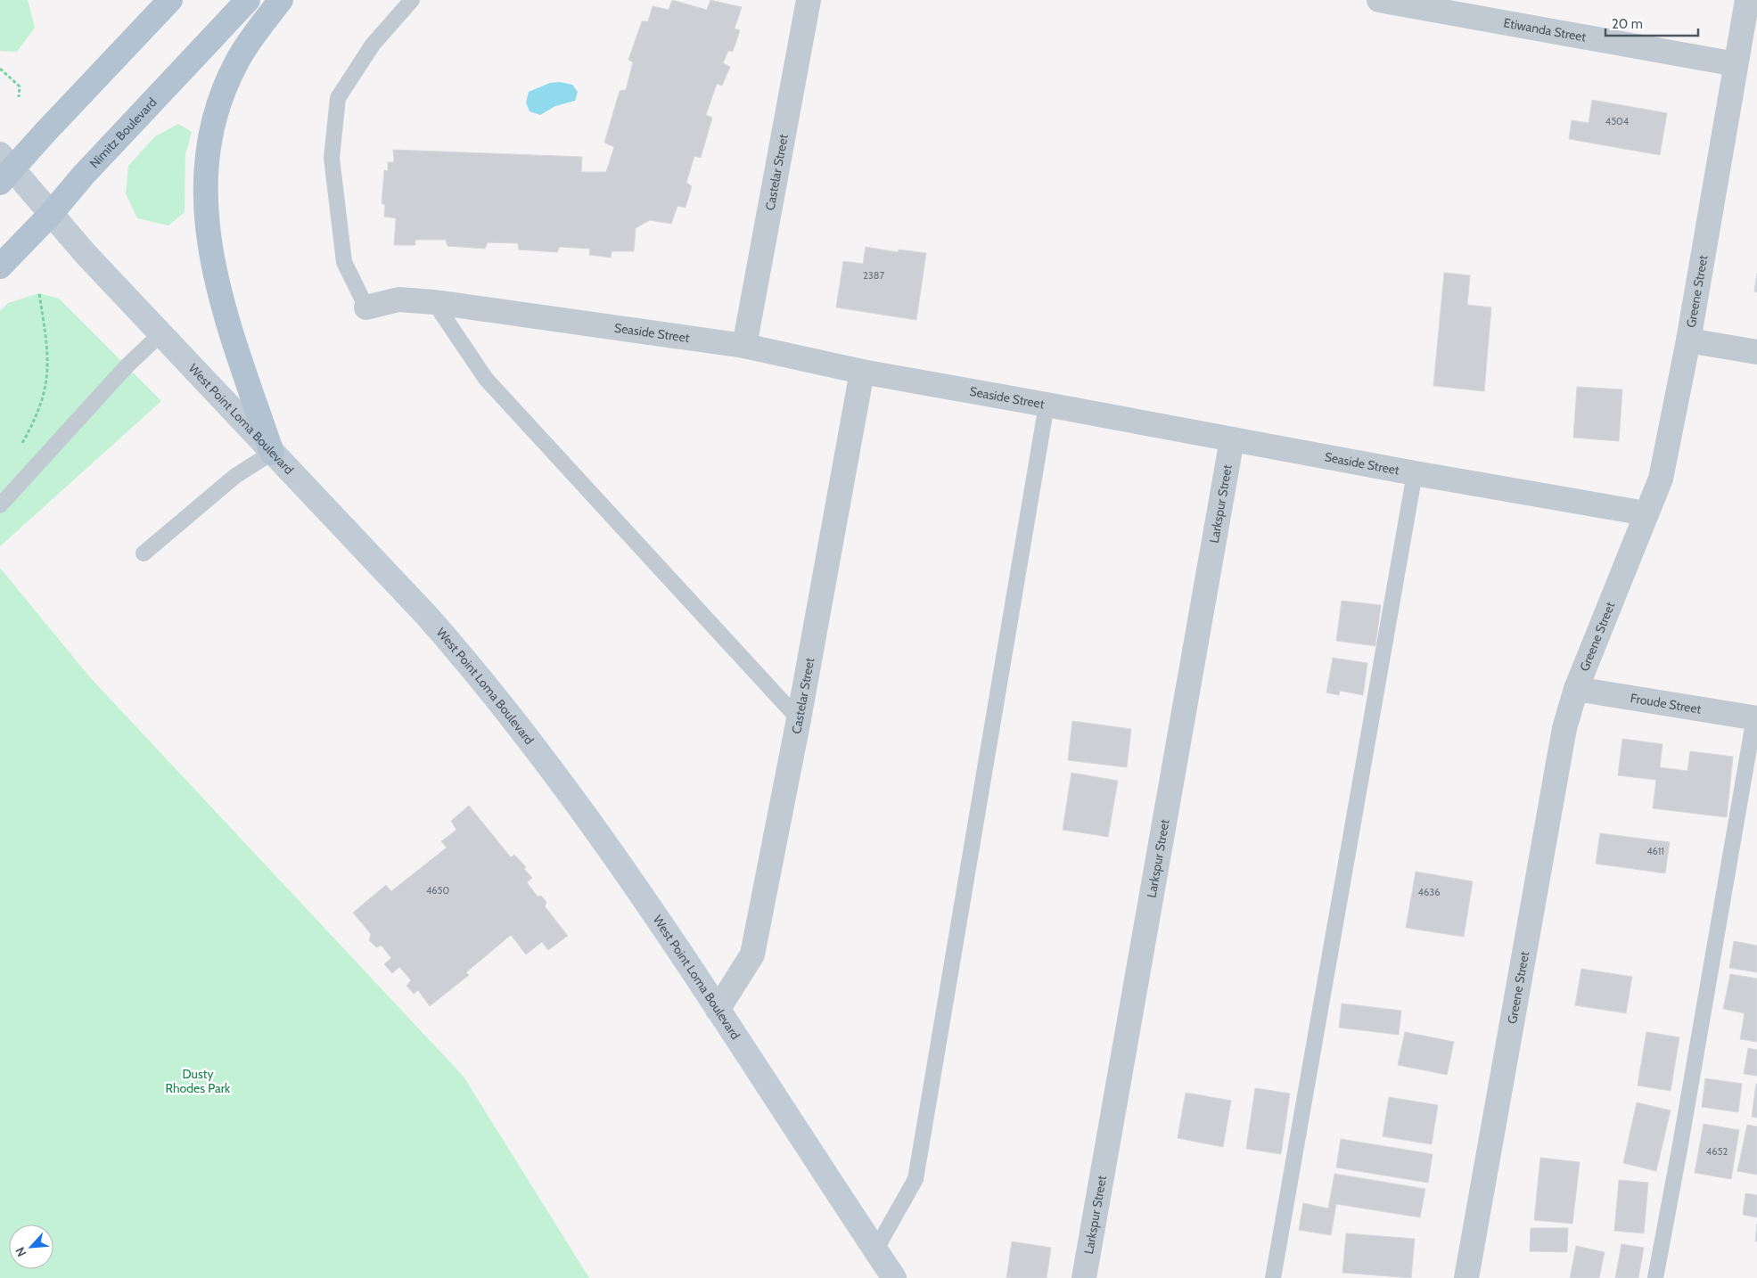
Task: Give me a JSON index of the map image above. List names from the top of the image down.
{
  "streets": {
    "main road": ["Nimitz Boulevard", "West Point Loma Boulevard"],
    "street": [
      "Etiwanda Street",
      "Castelar Street",
      "Greene Street",
      "Seaside Street",
      "Larkspur Street",
      "Froude Street"
    ]
  },
  "crossings": [
    ["Etiwanda Street", "Greene Street"],
    ["Nimitz Boulevard", "West Point Loma Boulevard"],
    ["Castelar Street", "Seaside Street"],
    ["Castelar Street", "West Point Loma Boulevard"],
    ["Greene Street", "Seaside Street"],
    ["Greene Street", "Froude Street"],
    ["Seaside Street", "Larkspur Street"]
  ],
  "parks": ["Dusty Rhodes Park"],
  "house_numbers": [
    "4504",
    "2387",
    "4611",
    "4650",
    "4636",
    "4652"
  ],
  "scale_bar": "20 m",
  "north": "bottom left"
}
